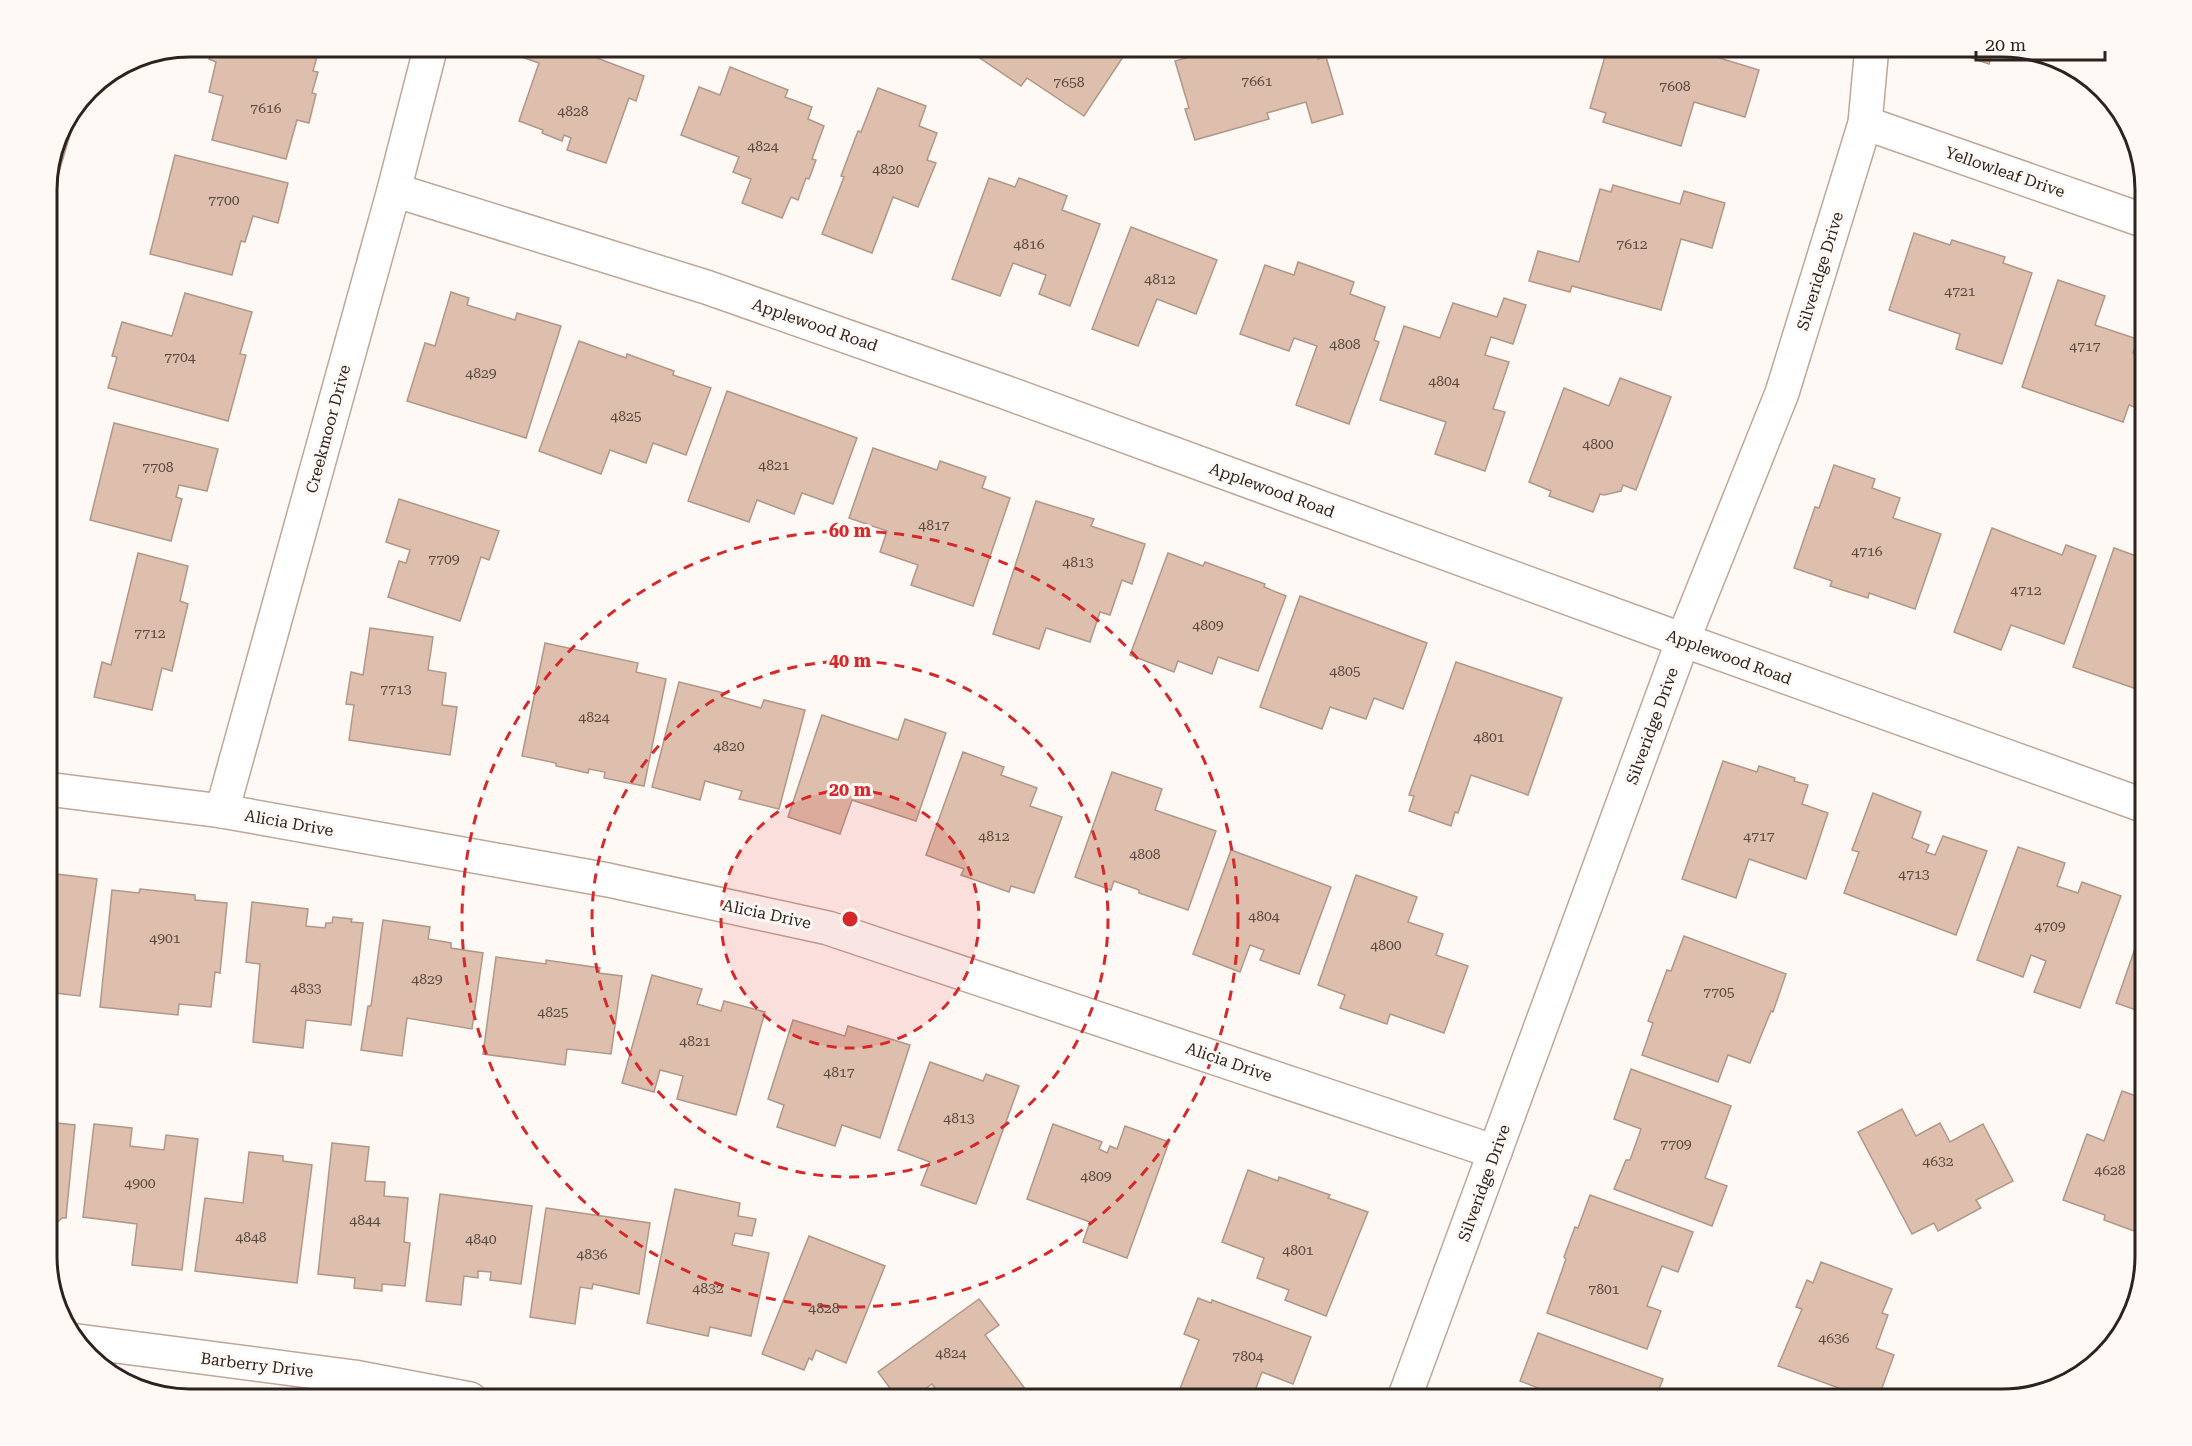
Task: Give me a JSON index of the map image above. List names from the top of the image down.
{
  "streets": {
    "street": [
      "Yellowleaf Drive",
      "Silveridge Drive",
      "Applewood Road",
      "Creekmoor Drive",
      "Alicia Drive",
      "Barberry Drive"
    ]
  },
  "crossings": [
    ["Yellowleaf Drive", "Silveridge Drive"],
    ["Silveridge Drive", "Applewood Road"],
    ["Silveridge Drive", "Alicia Drive"],
    ["Applewood Road", "Creekmoor Drive"],
    ["Creekmoor Drive", "Alicia Drive"]
  ],
  "house_numbers": [
    "7661",
    "7658",
    "7608",
    "7616",
    "4828",
    "4824",
    "4820",
    "7700",
    "4816",
    "7612",
    "4812",
    "4721",
    "4808",
    "4717",
    "7704",
    "4829",
    "4804",
    "4825",
    "4800",
    "4821",
    "7708",
    "4817",
    "4716",
    "7709",
    "4813",
    "4712",
    "4809",
    "7712",
    "4805",
    "7713",
    "4824",
    "4801",
    "4820",
    "4812",
    "4717",
    "4808",
    "4713",
    "4804",
    "4709",
    "4901",
    "4800",
    "4829",
    "4833",
    "7705",
    "4825",
    "4821",
    "4817",
    "4813",
    "7709",
    "4632",
    "4628",
    "4809",
    "4900",
    "4844",
    "4848",
    "4840",
    "4801",
    "4836",
    "4832",
    "7801",
    "4828",
    "4636",
    "4824",
    "7804"
  ],
  "scale_bar": "20 m",
  "rings": ["60 m", "40 m", "20 m"]
}
